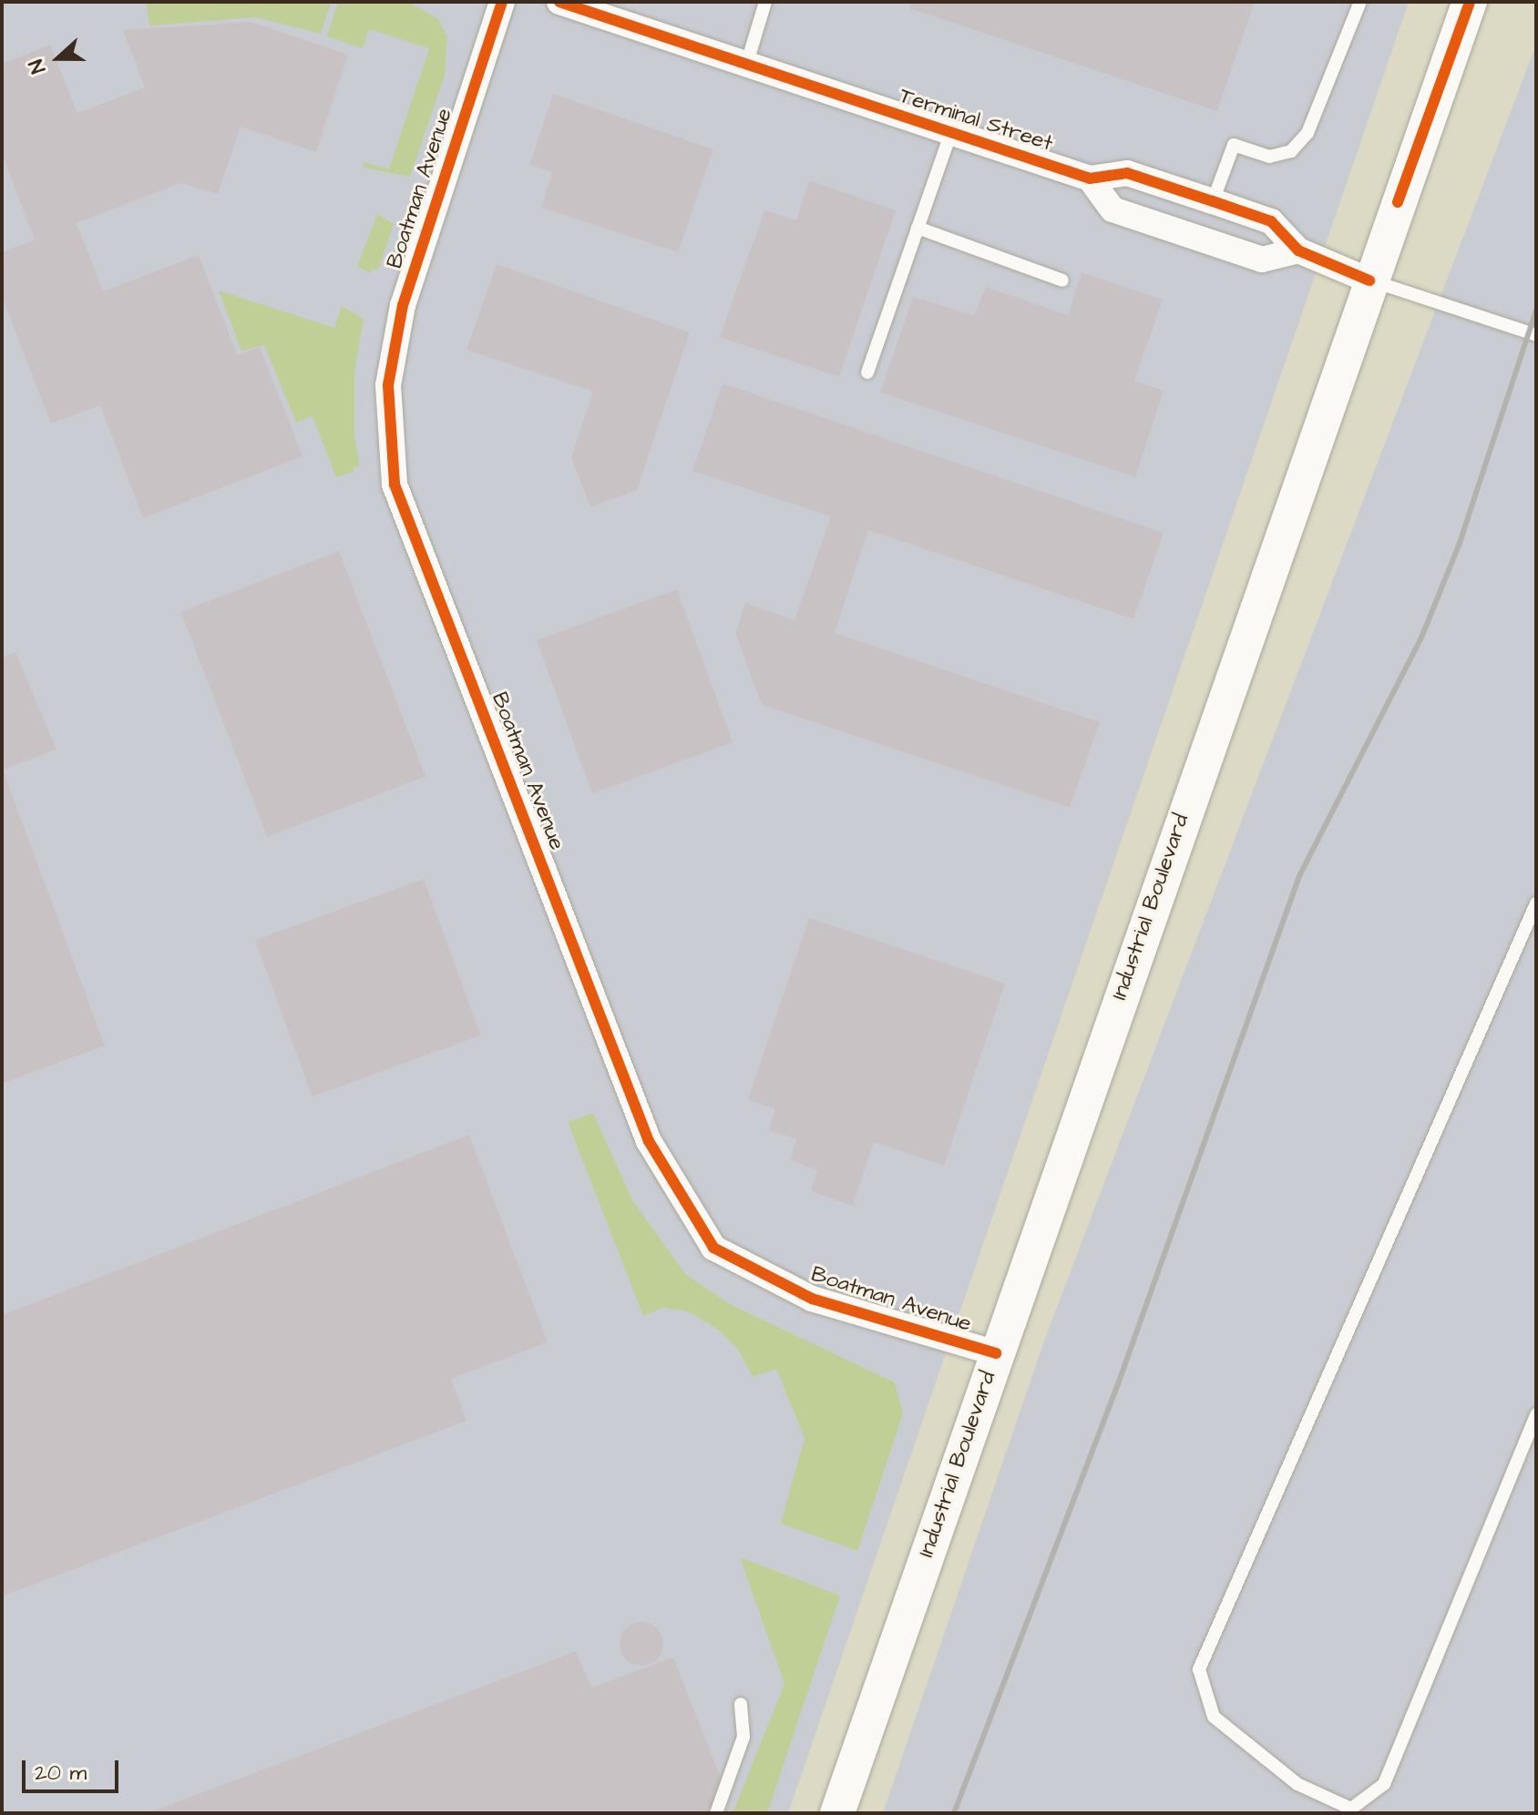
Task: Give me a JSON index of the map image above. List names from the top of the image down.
{
  "streets": {
    "main road": ["Industrial Boulevard"],
    "street": ["Terminal Street", "Boatman Avenue"]
  },
  "crossings": [
    ["Terminal Street", "Industrial Boulevard"],
    ["Boatman Avenue", "Industrial Boulevard"]
  ],
  "scale_bar": "20 m",
  "north": "left"
}
